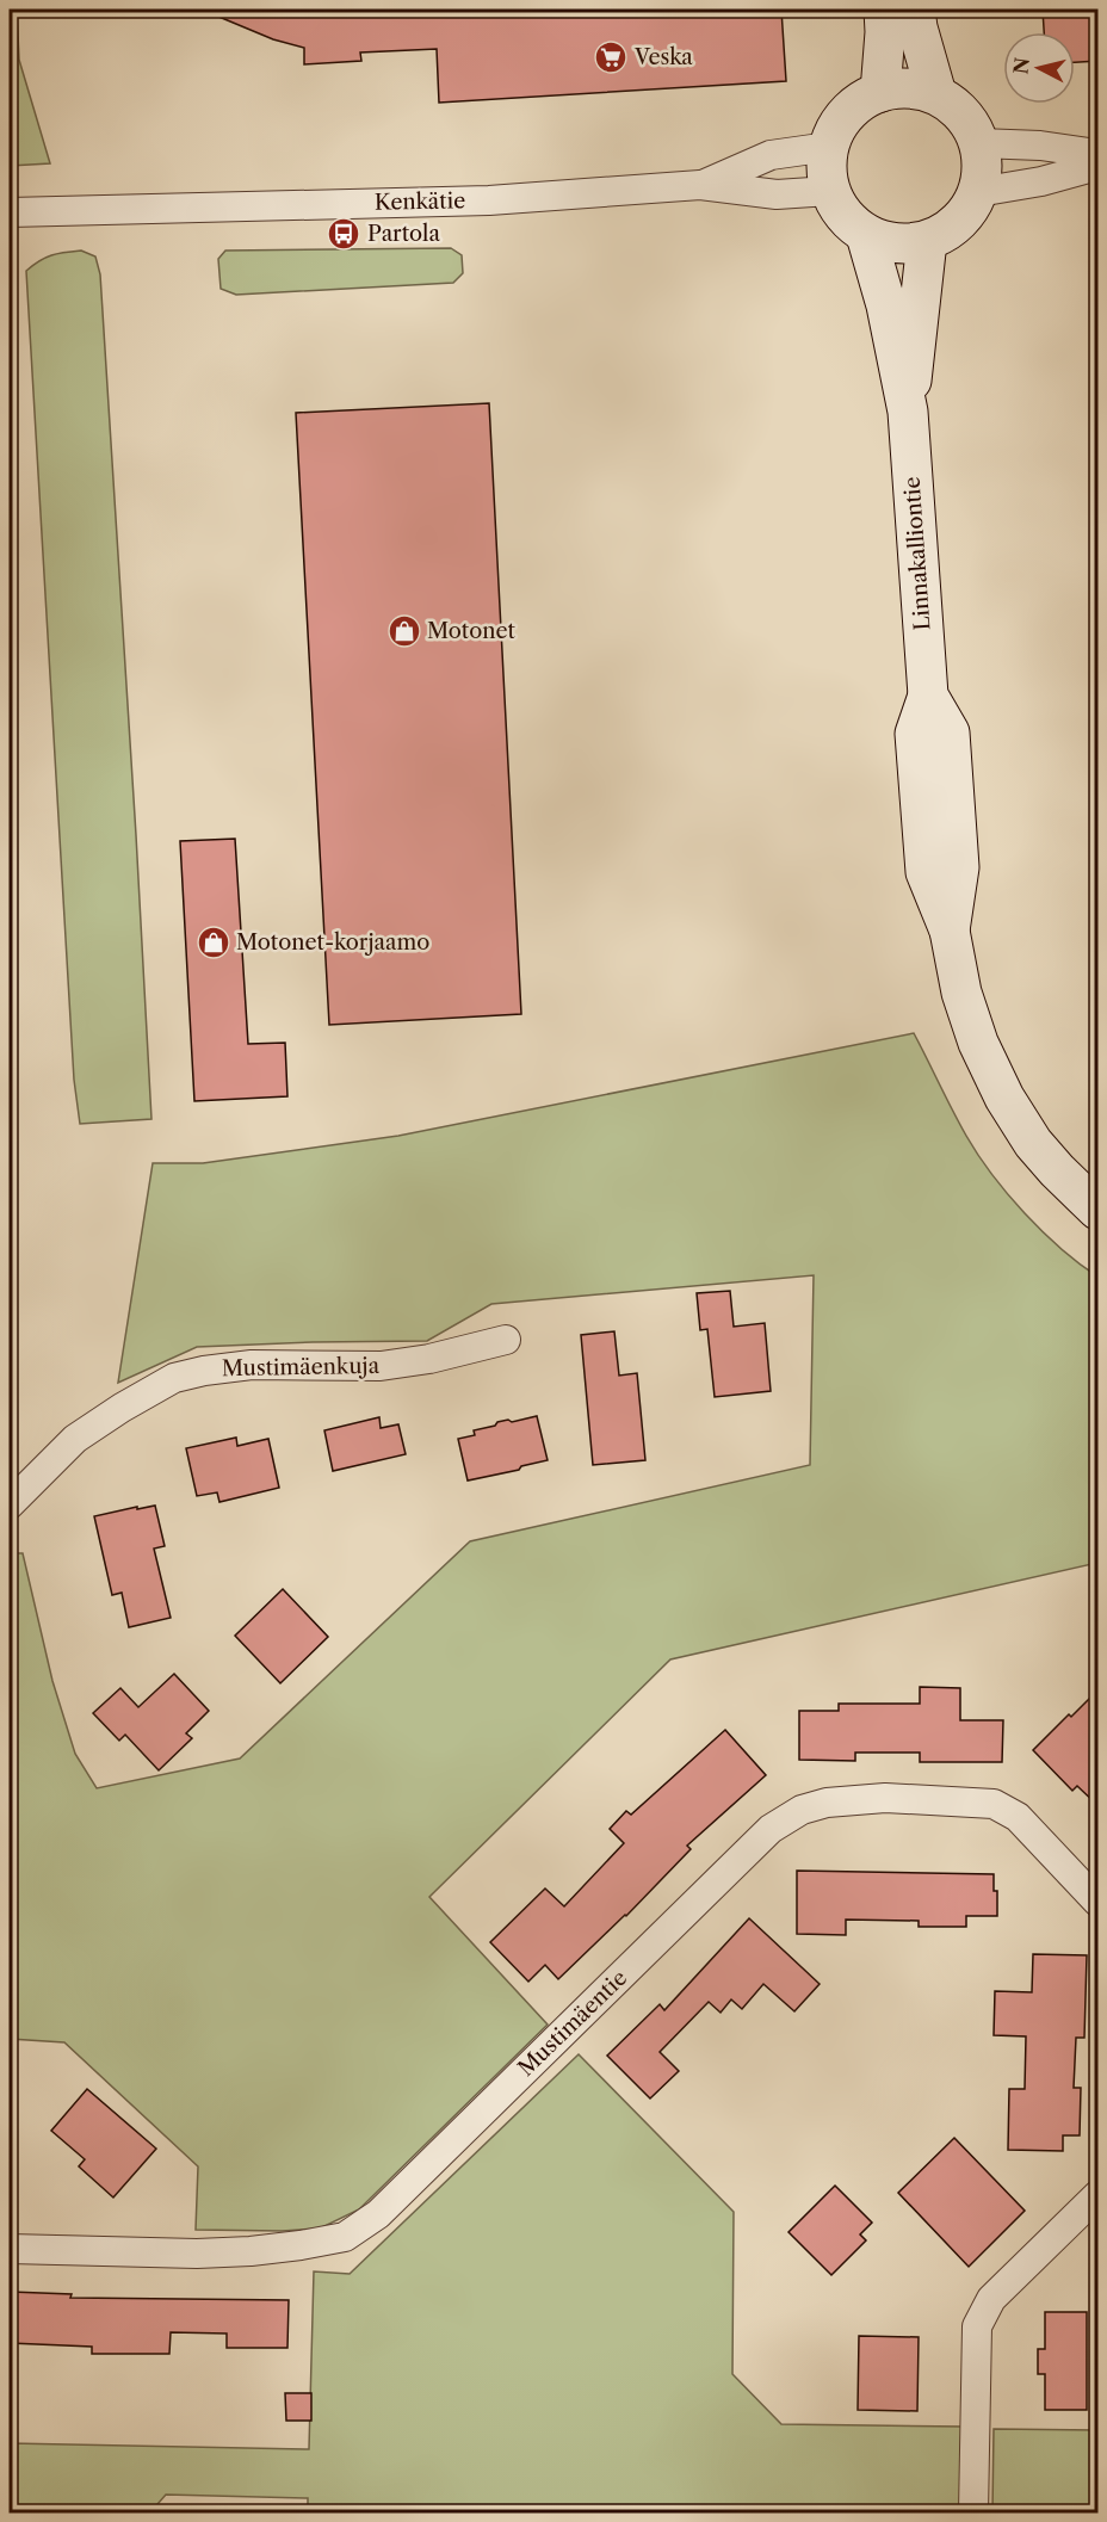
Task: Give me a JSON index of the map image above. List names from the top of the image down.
{
  "streets": {
    "main road": ["Linnakalliontie"],
    "street": ["Kenkätie", "Mustimäenkuja", "Mustimäentie"]
  },
  "crossings": [
    ["Kenkätie", "Linnakalliontie"]
  ],
  "places": {
    "supermarket": ["Veska"],
    "bus stop": ["Partola"],
    "shop": ["Motonet", "Motonet-korjaamo"]
  },
  "north": "left"
}
